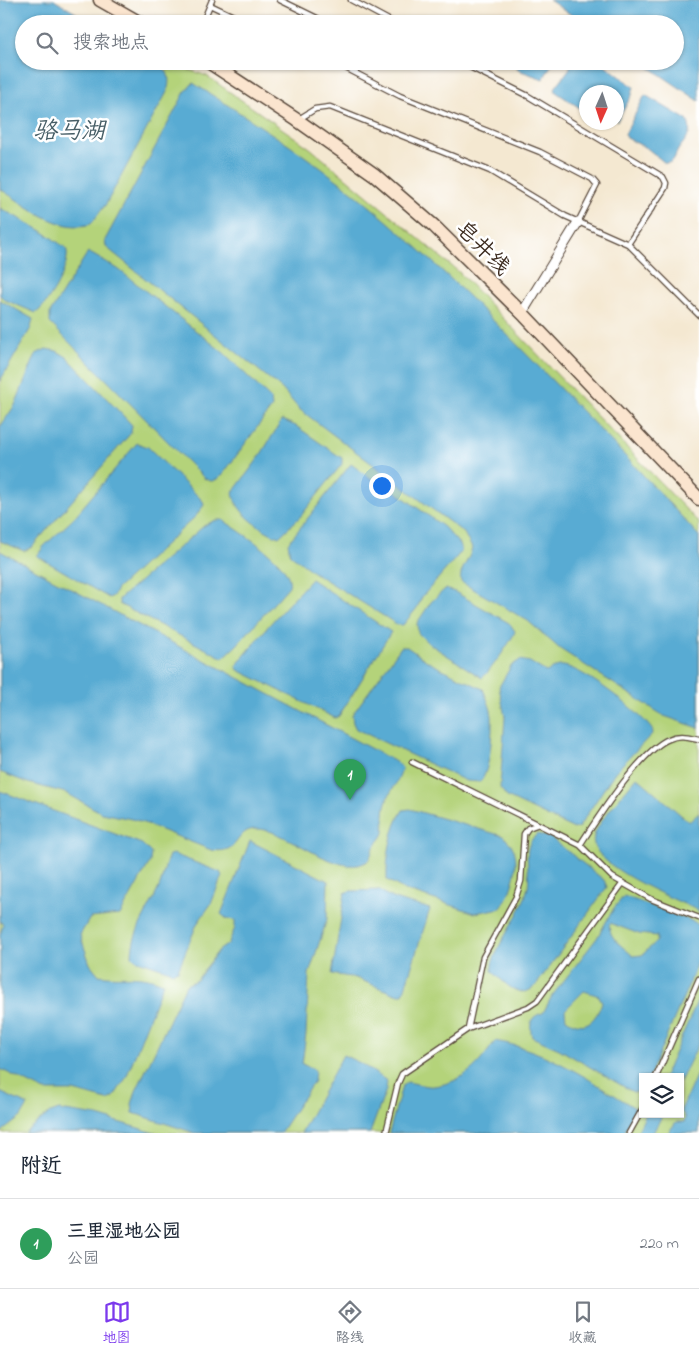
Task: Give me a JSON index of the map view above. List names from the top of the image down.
{
  "streets": {
    "street": ["皂井线"]
  },
  "water": ["骆马湖"],
  "north": "bottom",
  "page": {
    "search": "搜索地点",
    "pins": "1",
    "heading": "附近",
    "list": [
      {
        "mark": "1",
        "name": "三里湿地公园",
        "note": "公园",
        "value": "220 m"
      }
    ],
    "nav": ["地图", "路线", "收藏"]
  }
}
